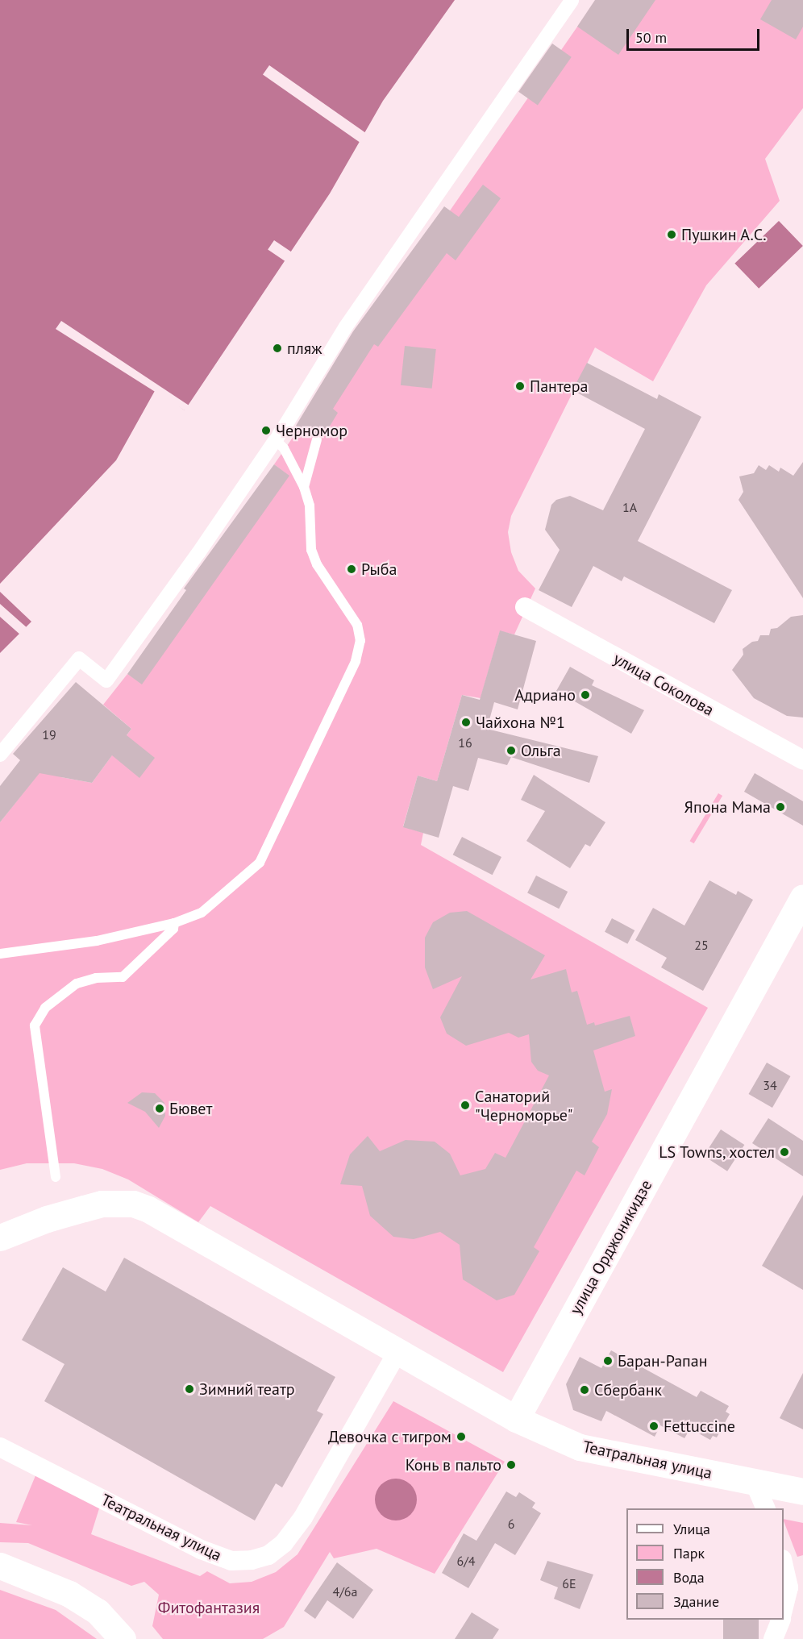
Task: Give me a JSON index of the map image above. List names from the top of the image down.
{
  "streets": {
    "main road": ["улица Орджоникидзе", "Театральная улица"],
    "street": ["улица Соколова"]
  },
  "crossings": [
    ["улица Орджоникидзе", "Театральная улица"]
  ],
  "parks": ["Фитофантазия"],
  "places": [
    "Пушкин А.С.",
    "пляж",
    "Пантера",
    "Черномор",
    "Рыба",
    "Адриано",
    "Чайхона №1",
    "Ольга",
    "Япона Мама",
    "Санаторий \"Черноморье\"",
    "Бювет",
    "LS Towns, хостел",
    "Баран-Рапан",
    "Зимний театр",
    "Сбербанк",
    "Fettuccine",
    "Девочка с тигром",
    "Конь в пальто"
  ],
  "house_numbers": [
    "1А",
    "19",
    "16",
    "25",
    "34",
    "6",
    "6/4",
    "6Е",
    "4/6а"
  ],
  "legend": [
    "Улица",
    "Парк",
    "Вода",
    "Здание"
  ],
  "scale_bar": "50 m"
}
